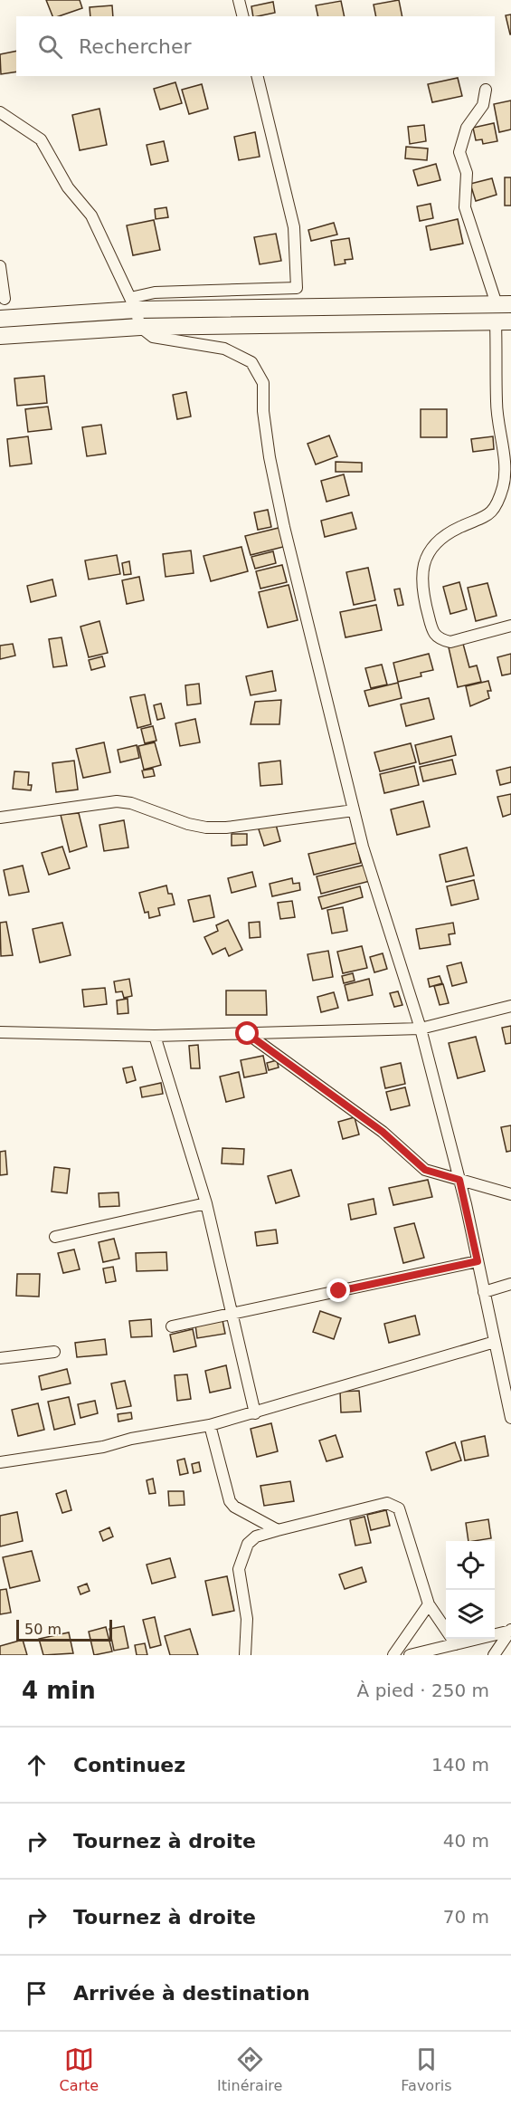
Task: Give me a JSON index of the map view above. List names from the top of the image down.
{
  "scale_bar": "50 m",
  "page": {
    "search": "Rechercher",
    "scale": "50 m",
    "heading": ["4 min", "À pied · 250 m"],
    "list": [
      ["Continuez", "140 m"],
      ["Tournez à droite", "40 m"],
      ["Tournez à droite", "70 m"],
      "Arrivée à destination"
    ],
    "nav": ["Carte", "Itinéraire", "Favoris"]
  }
}
